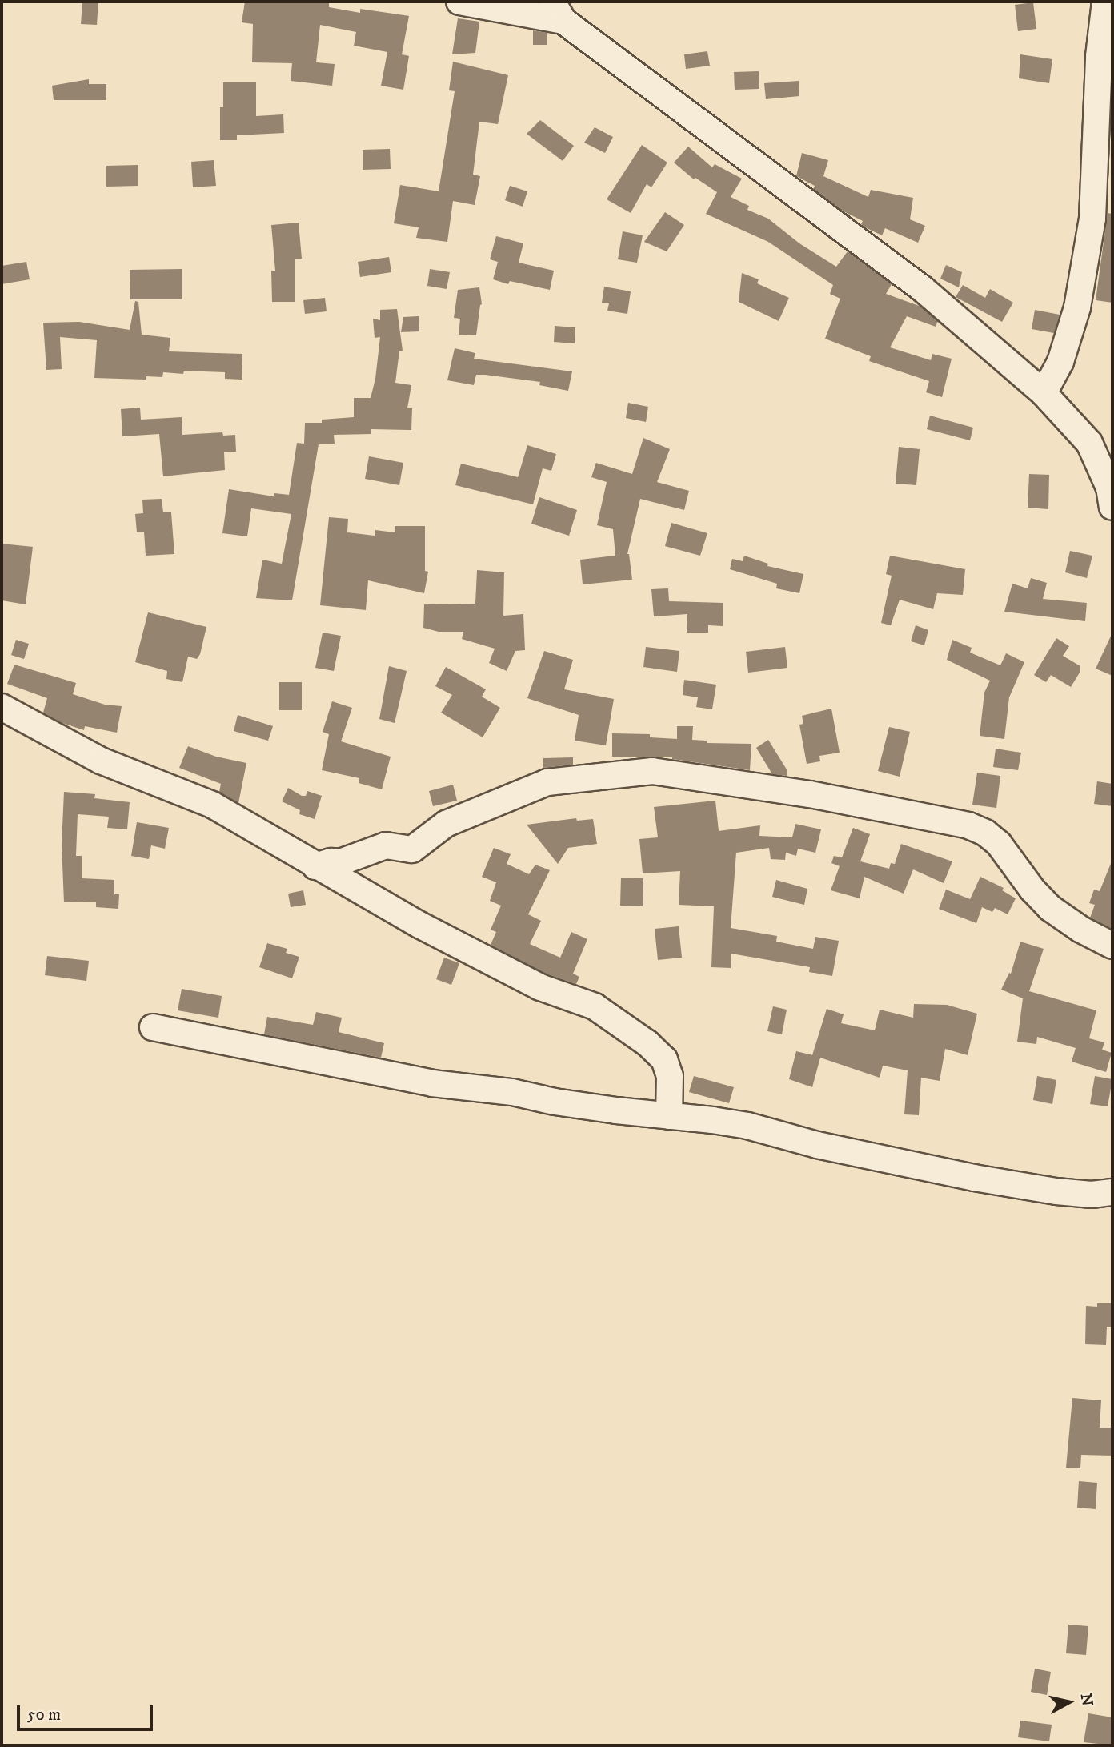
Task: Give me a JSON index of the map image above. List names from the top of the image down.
{
  "scale_bar": "50 m",
  "north": "right"
}
